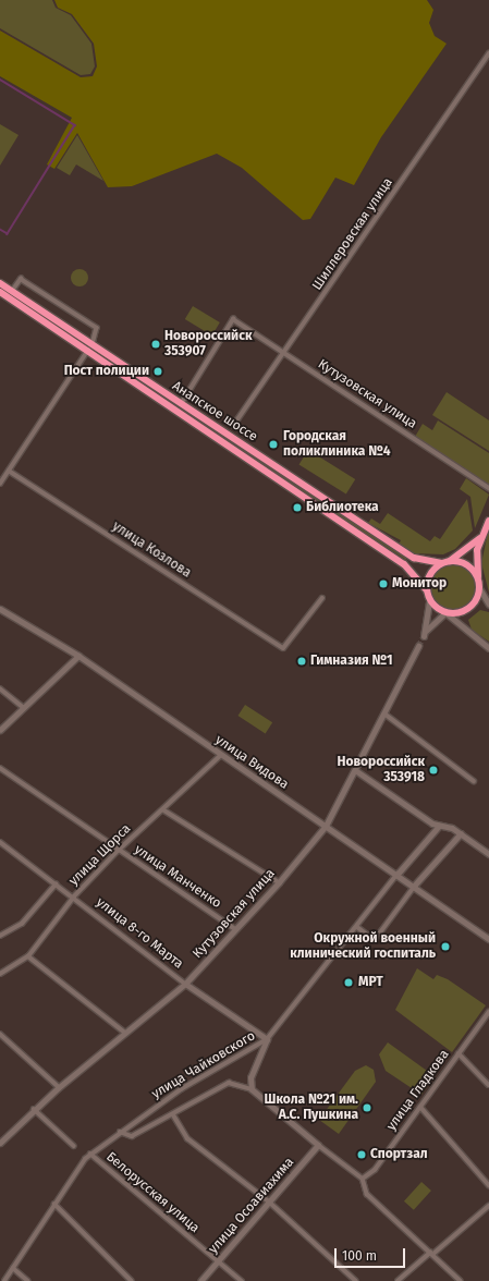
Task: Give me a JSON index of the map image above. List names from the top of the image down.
{
  "streets": {
    "highway": ["Анапское шоссе"],
    "street": [
      "Шиллеровская улица",
      "Кутузовская улица",
      "улица Козлова",
      "улица Видова",
      "улица Щорса",
      "улица Манченко",
      "улица 8-го Марта",
      "улица Чайковского",
      "улица Гладкова",
      "Белорусская улица",
      "улица Осоавиахима"
    ]
  },
  "crossings": [
    ["Шиллеровская улица", "Кутузовская улица"],
    ["Кутузовская улица", "Анапское шоссе"],
    ["Кутузовская улица", "улица Видова"],
    ["Кутузовская улица", "улица Манченко"],
    ["Кутузовская улица", "улица 8-го Марта"],
    ["улица Видова", "улица Щорса"],
    ["улица Видова", "улица Чайковского"],
    ["улица Щорса", "улица Манченко"],
    ["улица Щорса", "улица 8-го Марта"],
    ["улица 8-го Марта", "улица Чайковского"],
    ["улица Чайковского", "Белорусская улица"],
    ["Белорусская улица", "улица Осоавиахима"]
  ],
  "places": [
    "Новороссийск 353907",
    "Пост полиции",
    "Городская поликлиника №4",
    "Библиотека",
    "Монитор",
    "Гимназия №1",
    "Новороссийск 353918",
    "Окружной военный клинический госпиталь",
    "МРТ",
    "Школа №21 им. А.С. Пушкина",
    "Спортзал"
  ],
  "scale_bar": "100 m"
}
